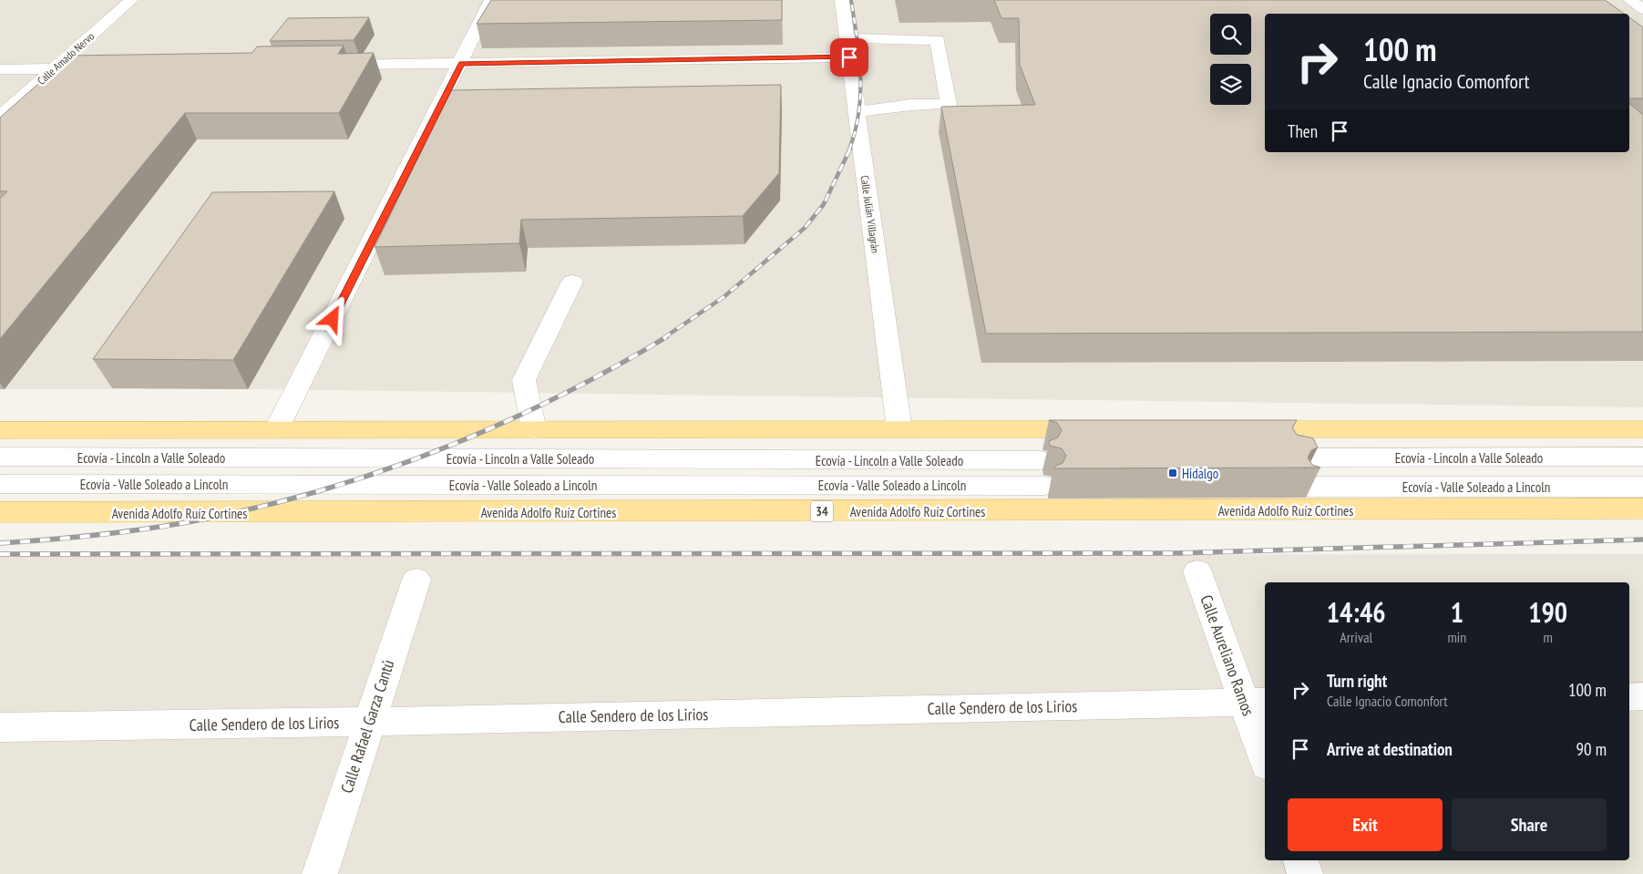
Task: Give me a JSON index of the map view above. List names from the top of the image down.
{
  "streets": {
    "main road": ["Avenida Adolfo Ruíz Cortines", "34"],
    "street": [
      "Calle Amado Nervo",
      "Calle Julián Villagrán",
      "Ecovía - Lincoln a Valle Soleado",
      "Ecovía - Valle Soleado a Lincoln",
      "Calle Aureliano Ramos",
      "Calle Sendero de los Lirios",
      "Calle Rafael Garza Cantú"
    ]
  },
  "crossings": [
    ["Calle Aureliano Ramos", "Calle Sendero de los Lirios"],
    ["Calle Sendero de los Lirios", "Calle Rafael Garza Cantú"]
  ],
  "places": {
    "transit": ["Hidalgo"]
  },
  "page": {
    "turn": ["100 m", "Calle Ignacio Comonfort"],
    "then": "Then",
    "eta": [
      "14:46",
      "Arrival",
      "1",
      "min",
      "190",
      "m"
    ],
    "list": [
      {
        "name": "Turn right",
        "note": "Calle Ignacio Comonfort",
        "value": "100 m"
      },
      {
        "name": "Arrive at destination",
        "value": "90 m"
      }
    ],
    "buttons": ["Exit", "Share"]
  }
}
